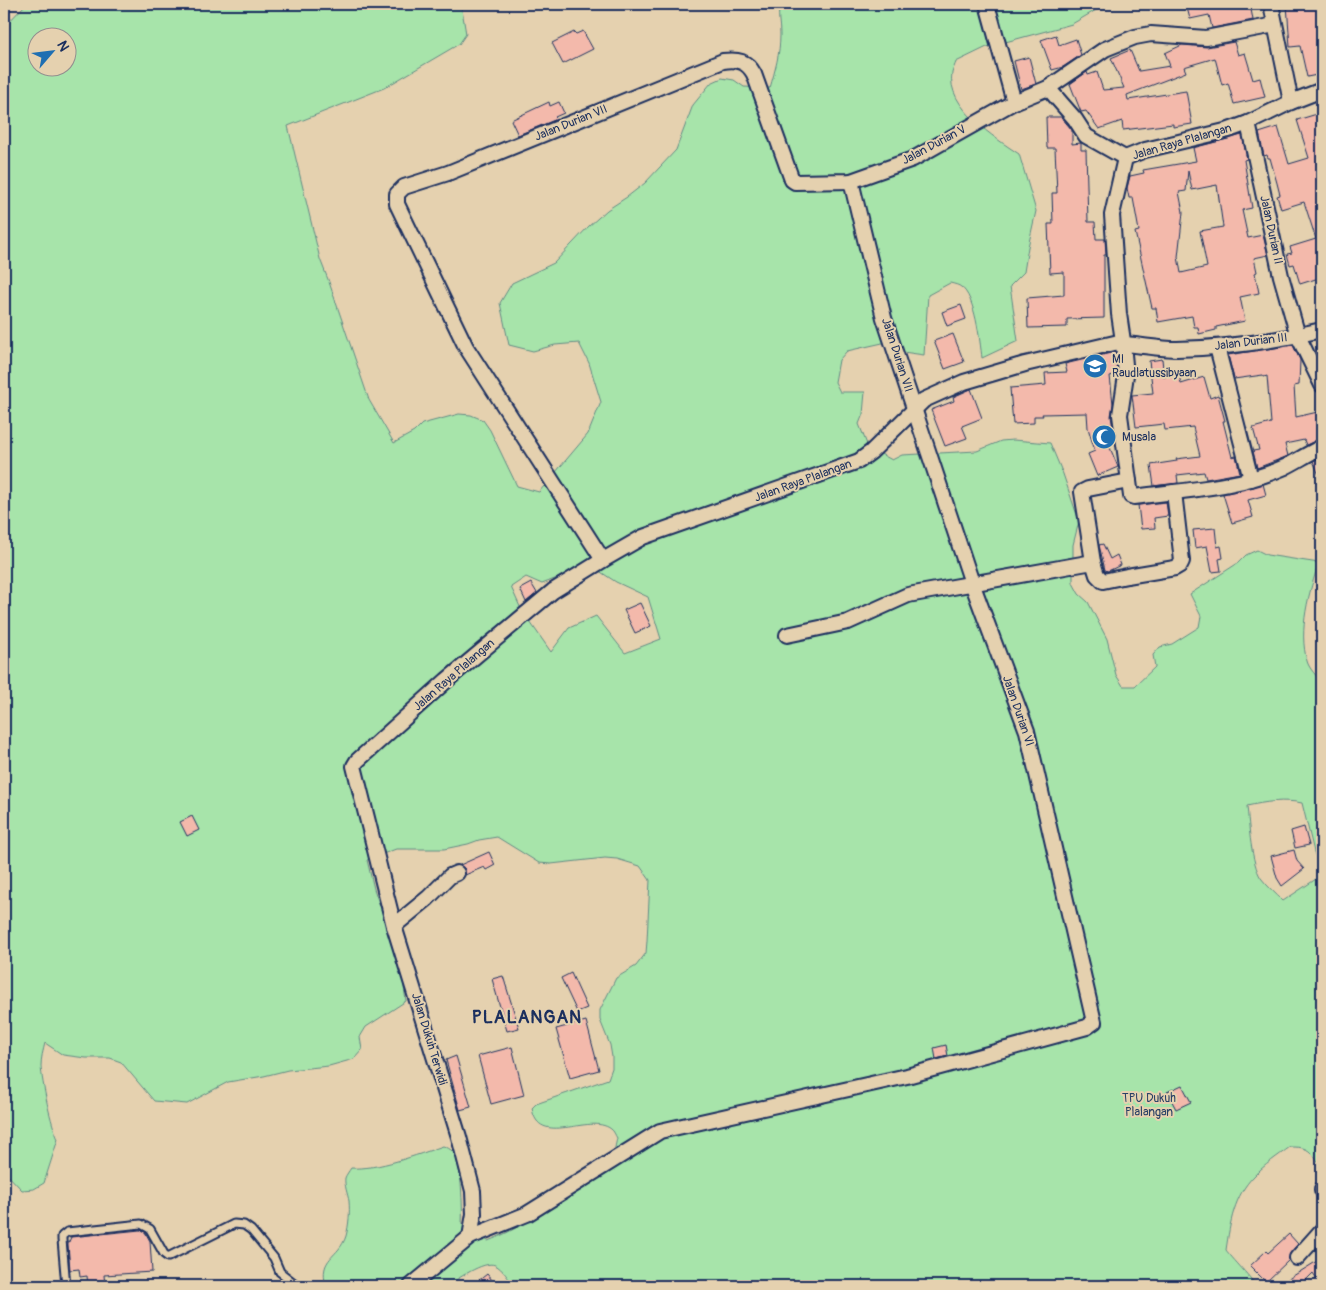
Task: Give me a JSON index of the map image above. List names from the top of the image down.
{
  "streets": {
    "street": [
      "Jalan Durian VII",
      "Jalan Raya Plalangan",
      "Jalan Durian V",
      "Jalan Durian II",
      "Jalan Durian III",
      "Jalan Durian VI",
      "Jalan Dukuh Terwidi"
    ]
  },
  "crossings": [
    ["Jalan Durian VII", "Jalan Raya Plalangan"],
    ["Jalan Durian VII", "Jalan Durian V"],
    ["Jalan Durian VII", "Jalan Durian VI"],
    ["Jalan Raya Plalangan", "Jalan Durian II"],
    ["Jalan Raya Plalangan", "Jalan Durian III"],
    ["Jalan Raya Plalangan", "Jalan Durian VI"],
    ["Jalan Raya Plalangan", "Jalan Dukuh Terwidi"],
    ["Jalan Durian II", "Jalan Durian III"],
    ["Jalan Durian VI", "Jalan Dukuh Terwidi"]
  ],
  "districts": ["PLALANGAN"],
  "parks": ["TPU Dukuh Plalangan"],
  "places": {
    "school or university": ["MI Raudlatussibyaan"],
    "mosque": ["Musala"]
  },
  "north": "top right"
}
